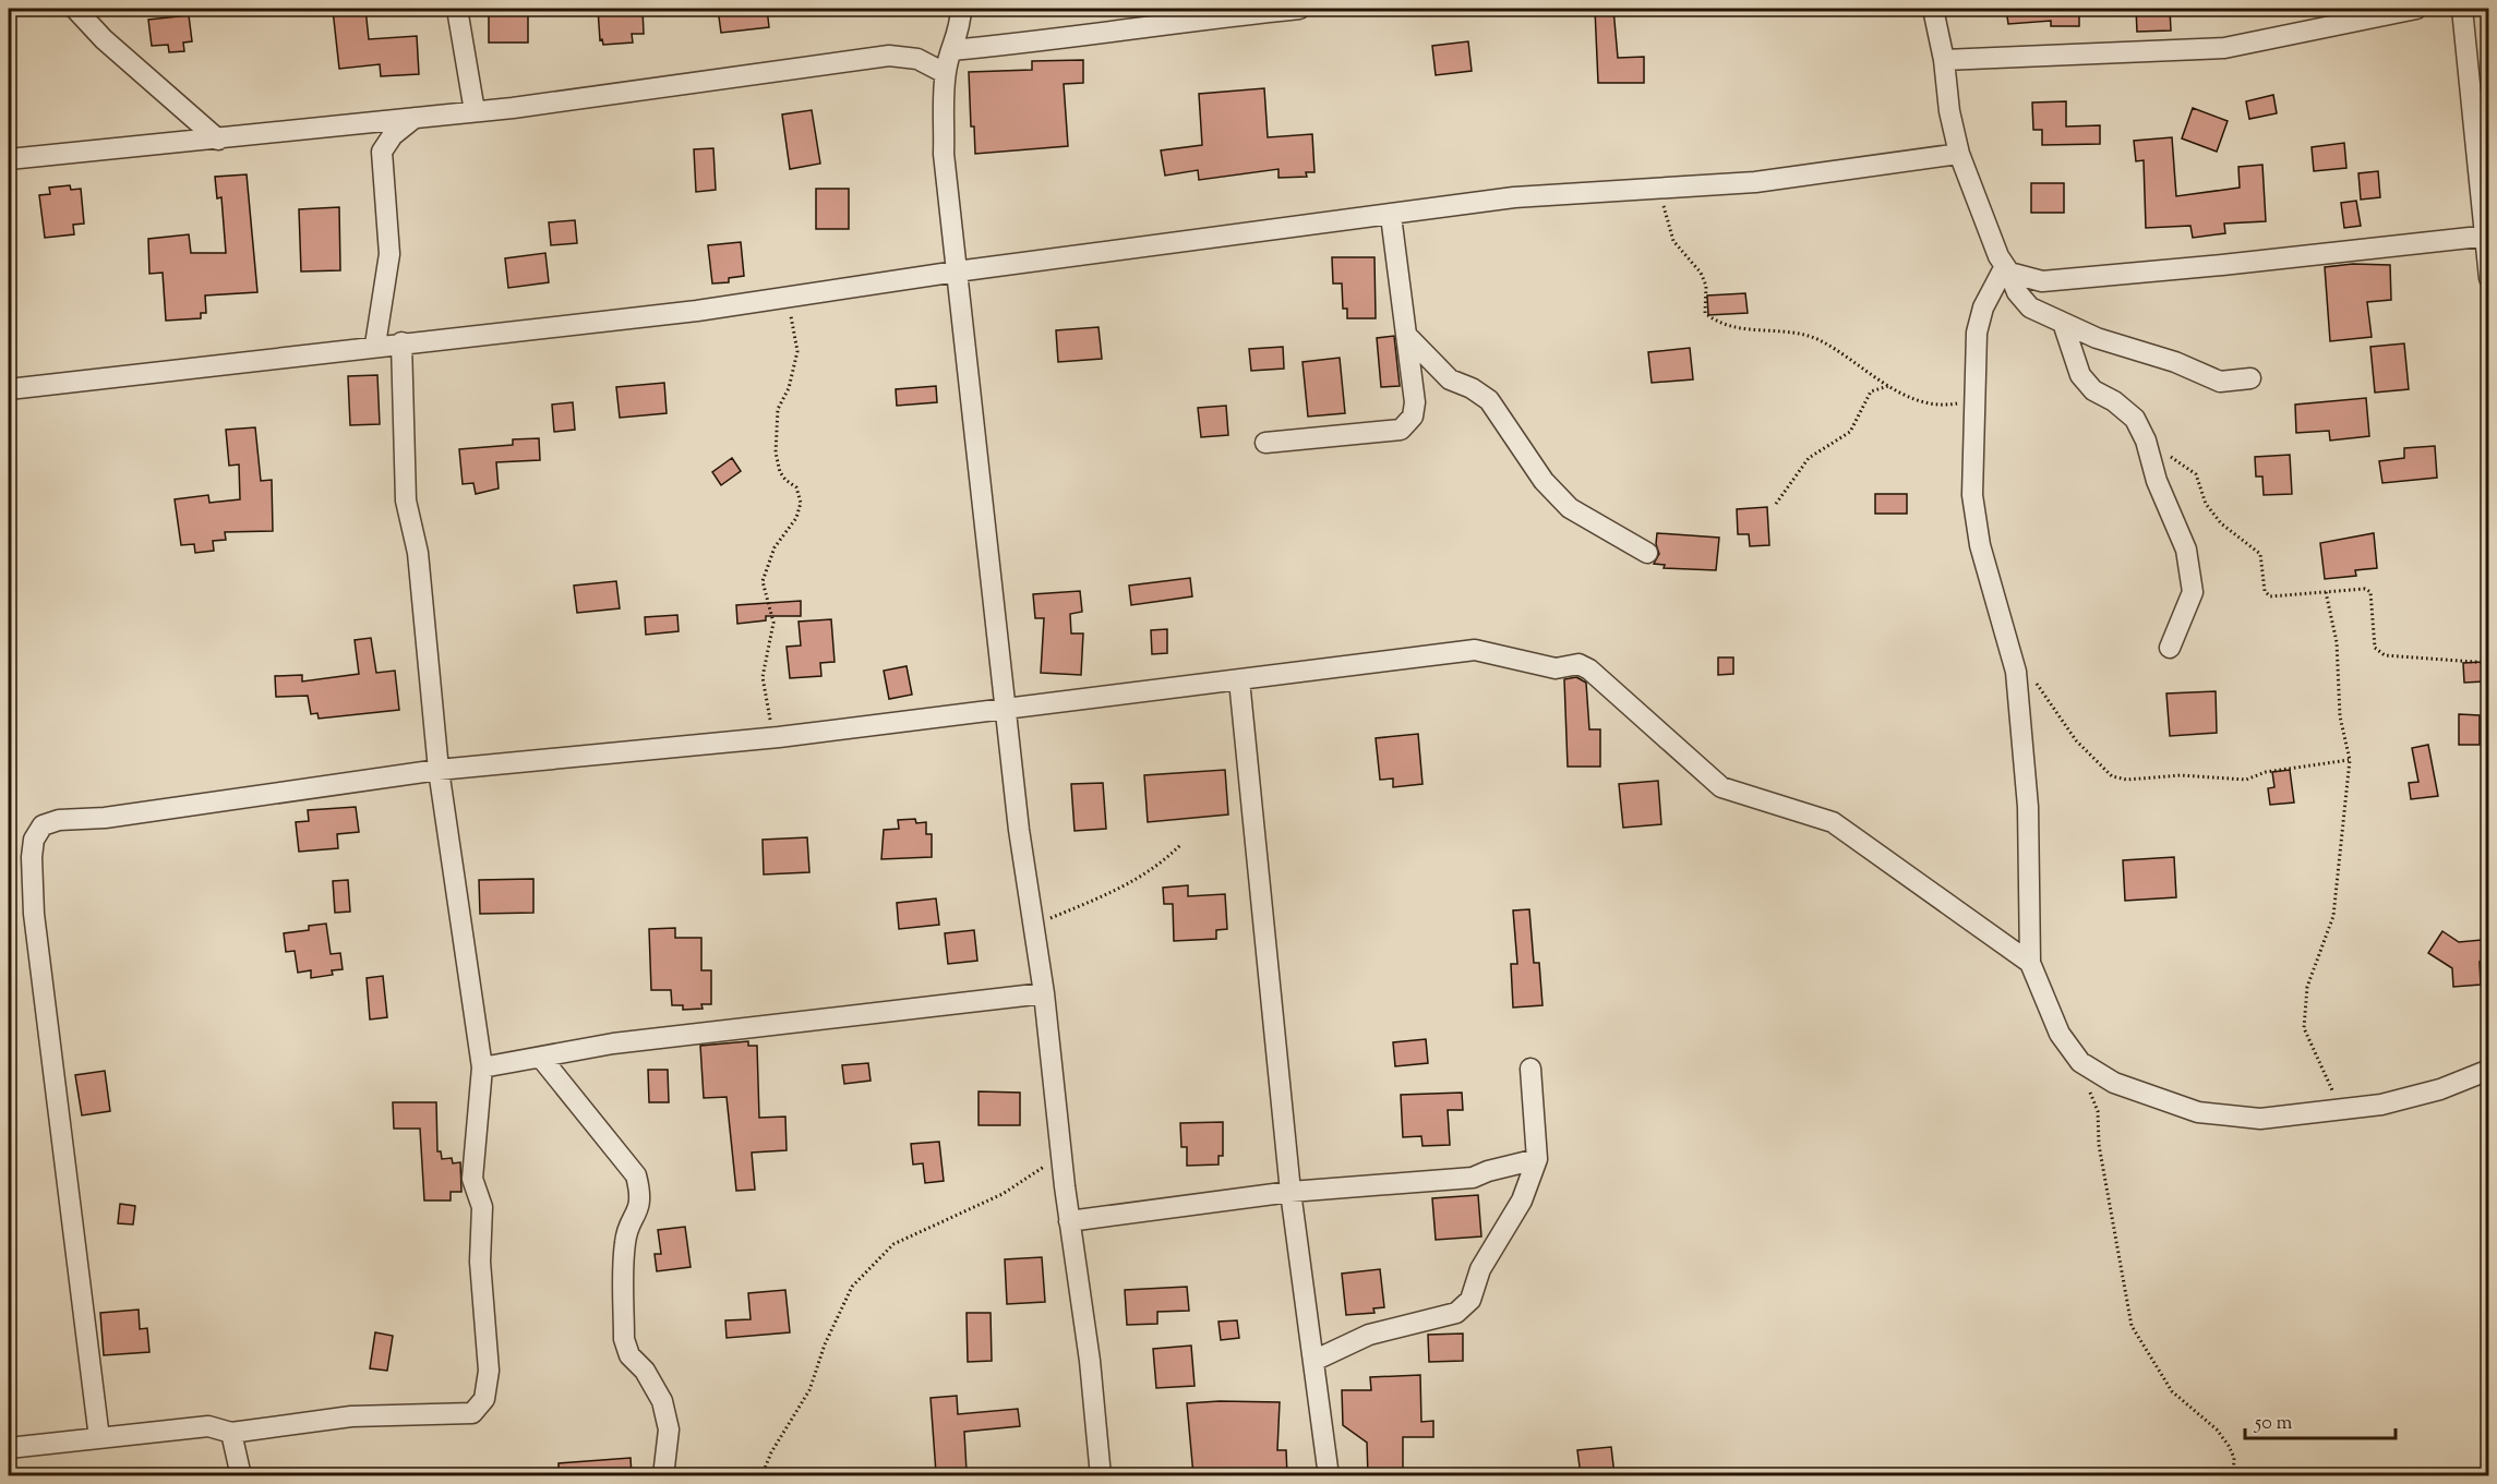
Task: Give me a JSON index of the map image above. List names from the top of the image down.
{
  "scale_bar": "50 m"
}
